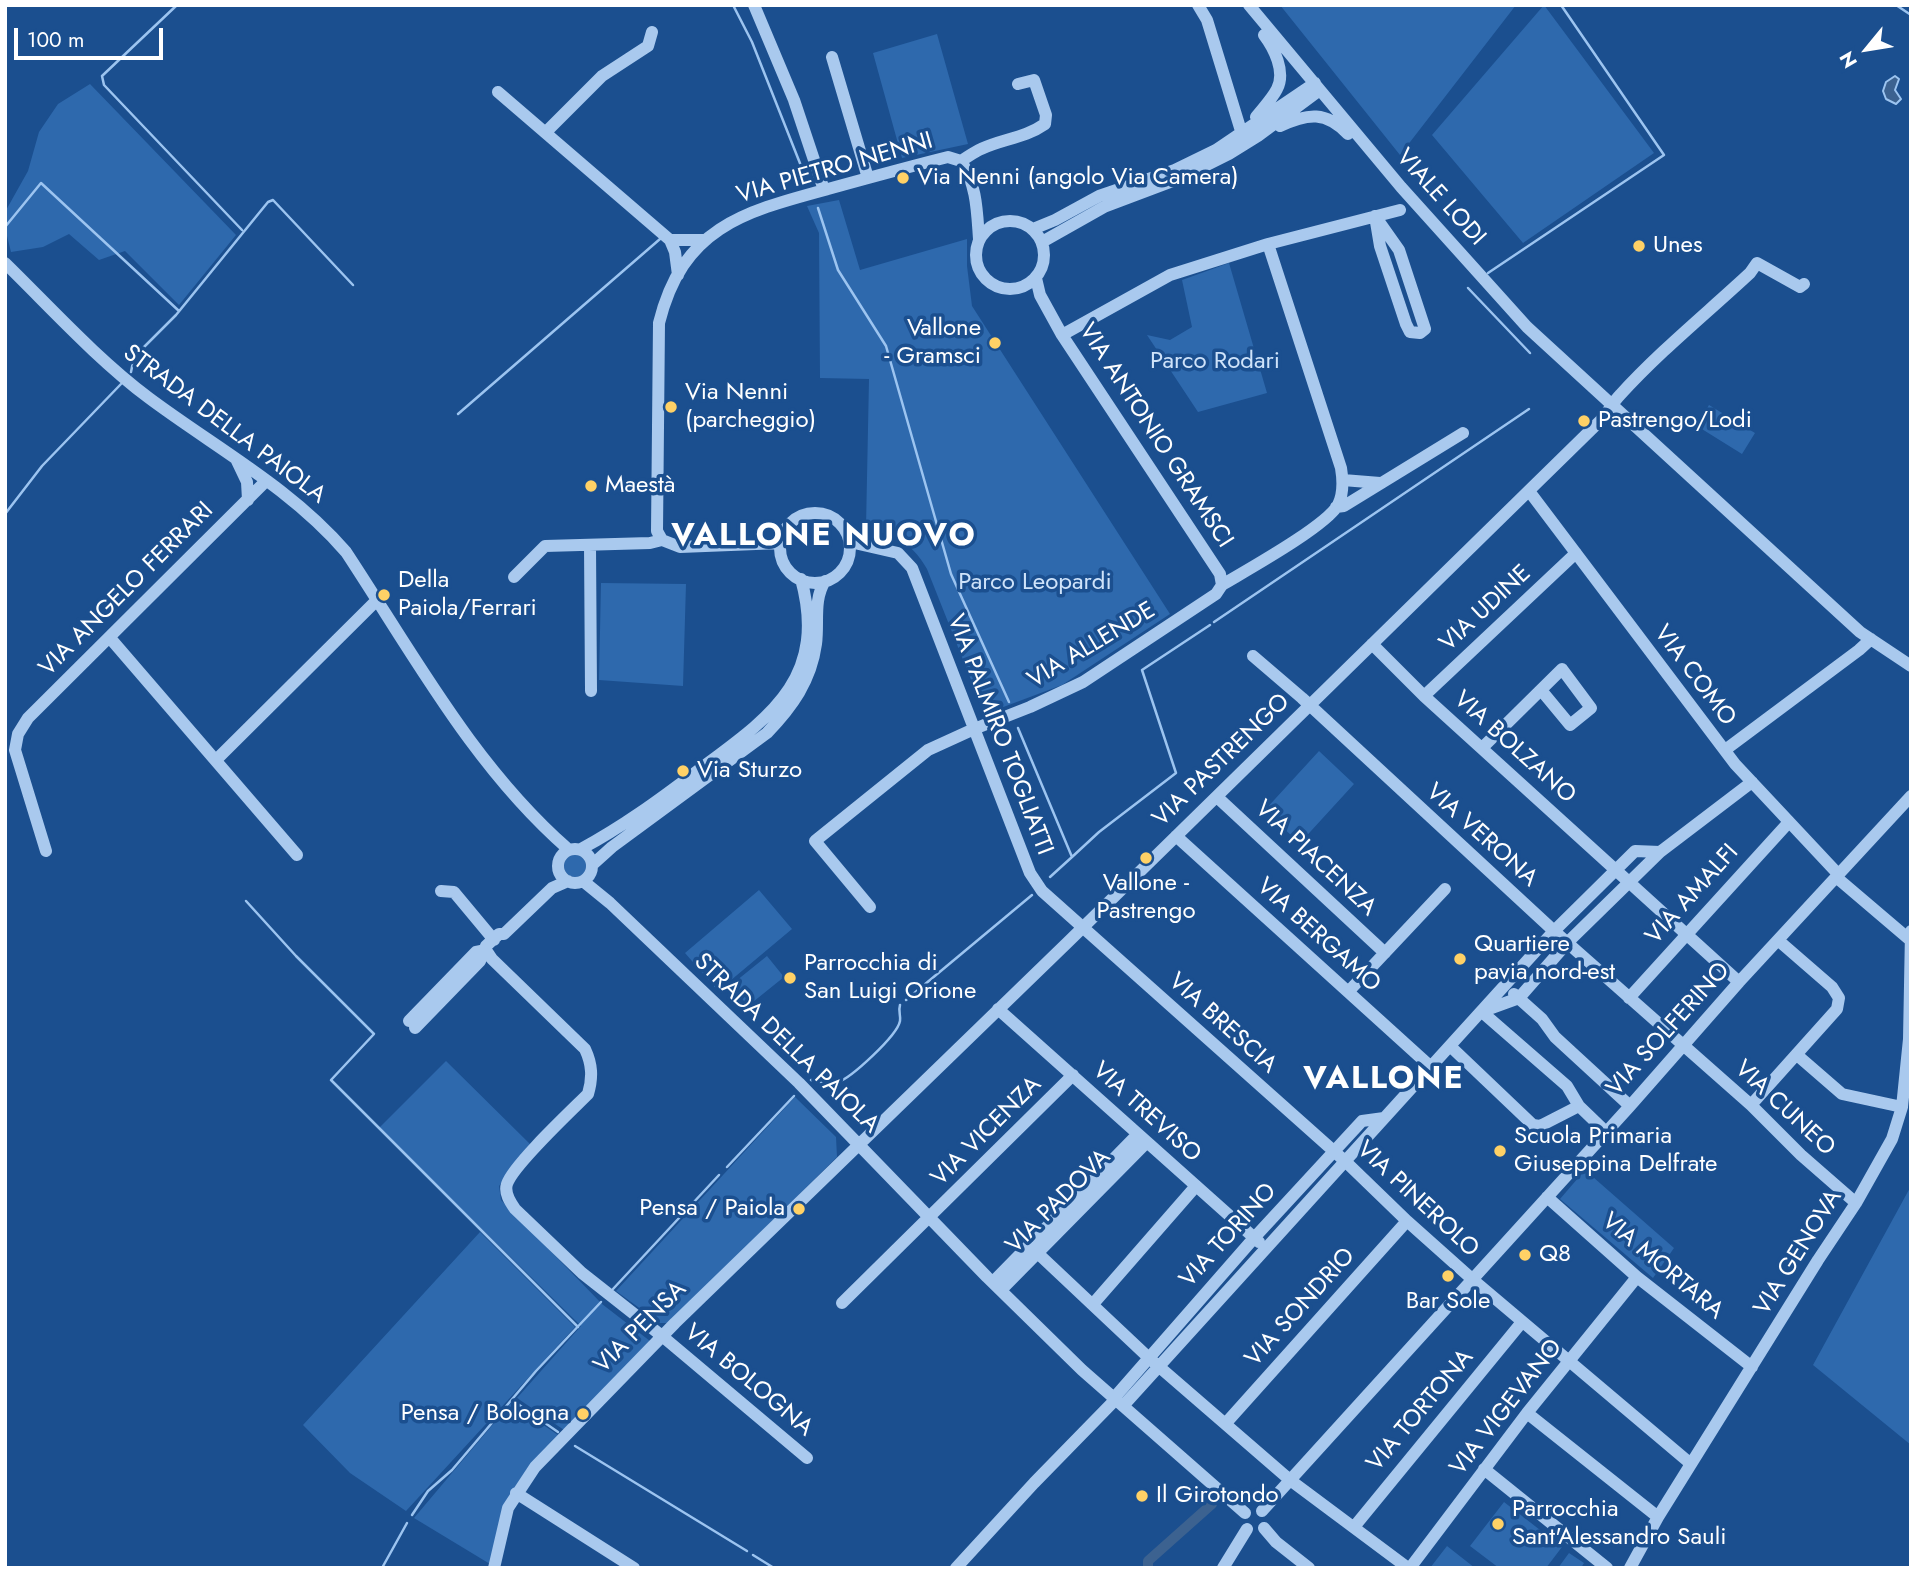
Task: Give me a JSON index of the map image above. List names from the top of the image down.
{
  "streets": {
    "street": [
      "VIA PIETRO NENNI",
      "VIALE LODI",
      "STRADA DELLA PAIOLA",
      "VIA ANTONIO GRAMSCI",
      "VIA ANGELO FERRARI",
      "VIA UDINE",
      "VIA ALLENDE",
      "VIA COMO",
      "VIA PALMIRO TOGLIATTI",
      "VIA BOLZANO",
      "VIA PASTRENGO",
      "VIA VERONA",
      "VIA PIACENZA",
      "VIA AMALFI",
      "VIA BERGAMO",
      "VIA BRESCIA",
      "VIA SOLFERINO",
      "VIA CUNEO",
      "VIA TREVISO",
      "VIA VICENZA",
      "VIA PINEROLO",
      "VIA PADOVA",
      "VIA TORINO",
      "VIA GENOVA",
      "VIA MORTARA",
      "VIA SONDRIO",
      "VIA PENSA",
      "VIA BOLOGNA",
      "VIA VIGEVANO",
      "VIA TORTONA"
    ]
  },
  "crossings": [
    ["VIA PIETRO NENNI", "VIA ANTONIO GRAMSCI"],
    ["VIALE LODI", "VIA PASTRENGO"],
    ["STRADA DELLA PAIOLA", "VIA ANGELO FERRARI"],
    ["STRADA DELLA PAIOLA", "VIA PASTRENGO"],
    ["STRADA DELLA PAIOLA", "VIA SOLFERINO"],
    ["STRADA DELLA PAIOLA", "VIA VICENZA"],
    ["STRADA DELLA PAIOLA", "VIA PADOVA"],
    ["STRADA DELLA PAIOLA", "VIA TORINO"],
    ["STRADA DELLA PAIOLA", "VIA PENSA"],
    ["VIA ANTONIO GRAMSCI", "VIA ALLENDE"],
    ["VIA UDINE", "VIA COMO"],
    ["VIA UDINE", "VIA BOLZANO"],
    ["VIA ALLENDE", "VIA PALMIRO TOGLIATTI"],
    ["VIA COMO", "VIA PASTRENGO"],
    ["VIA COMO", "VIA AMALFI"],
    ["VIA COMO", "VIA SOLFERINO"],
    ["VIA COMO", "VIA TORINO"],
    ["VIA COMO", "VIA GENOVA"],
    ["VIA PALMIRO TOGLIATTI", "VIA PASTRENGO"],
    ["VIA PALMIRO TOGLIATTI", "VIA BRESCIA"],
    ["VIA BOLZANO", "VIA PASTRENGO"],
    ["VIA BOLZANO", "VIA AMALFI"],
    ["VIA BOLZANO", "VIA SOLFERINO"],
    ["VIA BOLZANO", "VIA TORINO"],
    ["VIA PASTRENGO", "VIA VERONA"],
    ["VIA PASTRENGO", "VIA PIACENZA"],
    ["VIA PASTRENGO", "VIA BERGAMO"],
    ["VIA PASTRENGO", "VIA BRESCIA"],
    ["VIA PASTRENGO", "VIA TREVISO"],
    ["VIA PASTRENGO", "VIA PENSA"],
    ["VIA VERONA", "VIA AMALFI"],
    ["VIA VERONA", "VIA SOLFERINO"],
    ["VIA VERONA", "VIA CUNEO"],
    ["VIA VERONA", "VIA TORINO"],
    ["VIA BERGAMO", "VIA TORINO"],
    ["VIA BRESCIA", "VIA PINEROLO"],
    ["VIA BRESCIA", "VIA TORINO"],
    ["VIA SOLFERINO", "VIA CUNEO"],
    ["VIA SOLFERINO", "VIA PINEROLO"],
    ["VIA SOLFERINO", "VIA MORTARA"],
    ["VIA CUNEO", "VIA GENOVA"],
    ["VIA TREVISO", "VIA VICENZA"],
    ["VIA TREVISO", "VIA PADOVA"],
    ["VIA TREVISO", "VIA TORINO"],
    ["VIA PINEROLO", "VIA TORINO"],
    ["VIA PINEROLO", "VIA GENOVA"],
    ["VIA PINEROLO", "VIA SONDRIO"],
    ["VIA PINEROLO", "VIA VIGEVANO"],
    ["VIA PINEROLO", "VIA TORTONA"],
    ["VIA GENOVA", "VIA MORTARA"],
    ["VIA MORTARA", "VIA VIGEVANO"],
    ["VIA PENSA", "VIA BOLOGNA"]
  ],
  "districts": ["VALLONE NUOVO", "VALLONE"],
  "parks": ["Parco Rodari", "Parco Leopardi"],
  "places": [
    "Via Nenni (angolo Via Camera)",
    "Unes",
    "Vallone - Gramsci",
    "Via Nenni (parcheggio)",
    "Pastrengo/Lodi",
    "Maestà",
    "Della Paiola/Ferrari",
    "Via Sturzo",
    "Vallone - Pastrengo",
    "Quartiere pavia nord-est",
    "Parrocchia di San Luigi Orione",
    "Scuola Primaria Giuseppina Delfrate",
    "Pensa / Paiola",
    "Q8",
    "Bar Sole",
    "Pensa / Bologna",
    "Il Girotondo",
    "Parrocchia Sant'Alessandro Sauli"
  ],
  "scale_bar": "100 m",
  "north": "bottom left"
}
